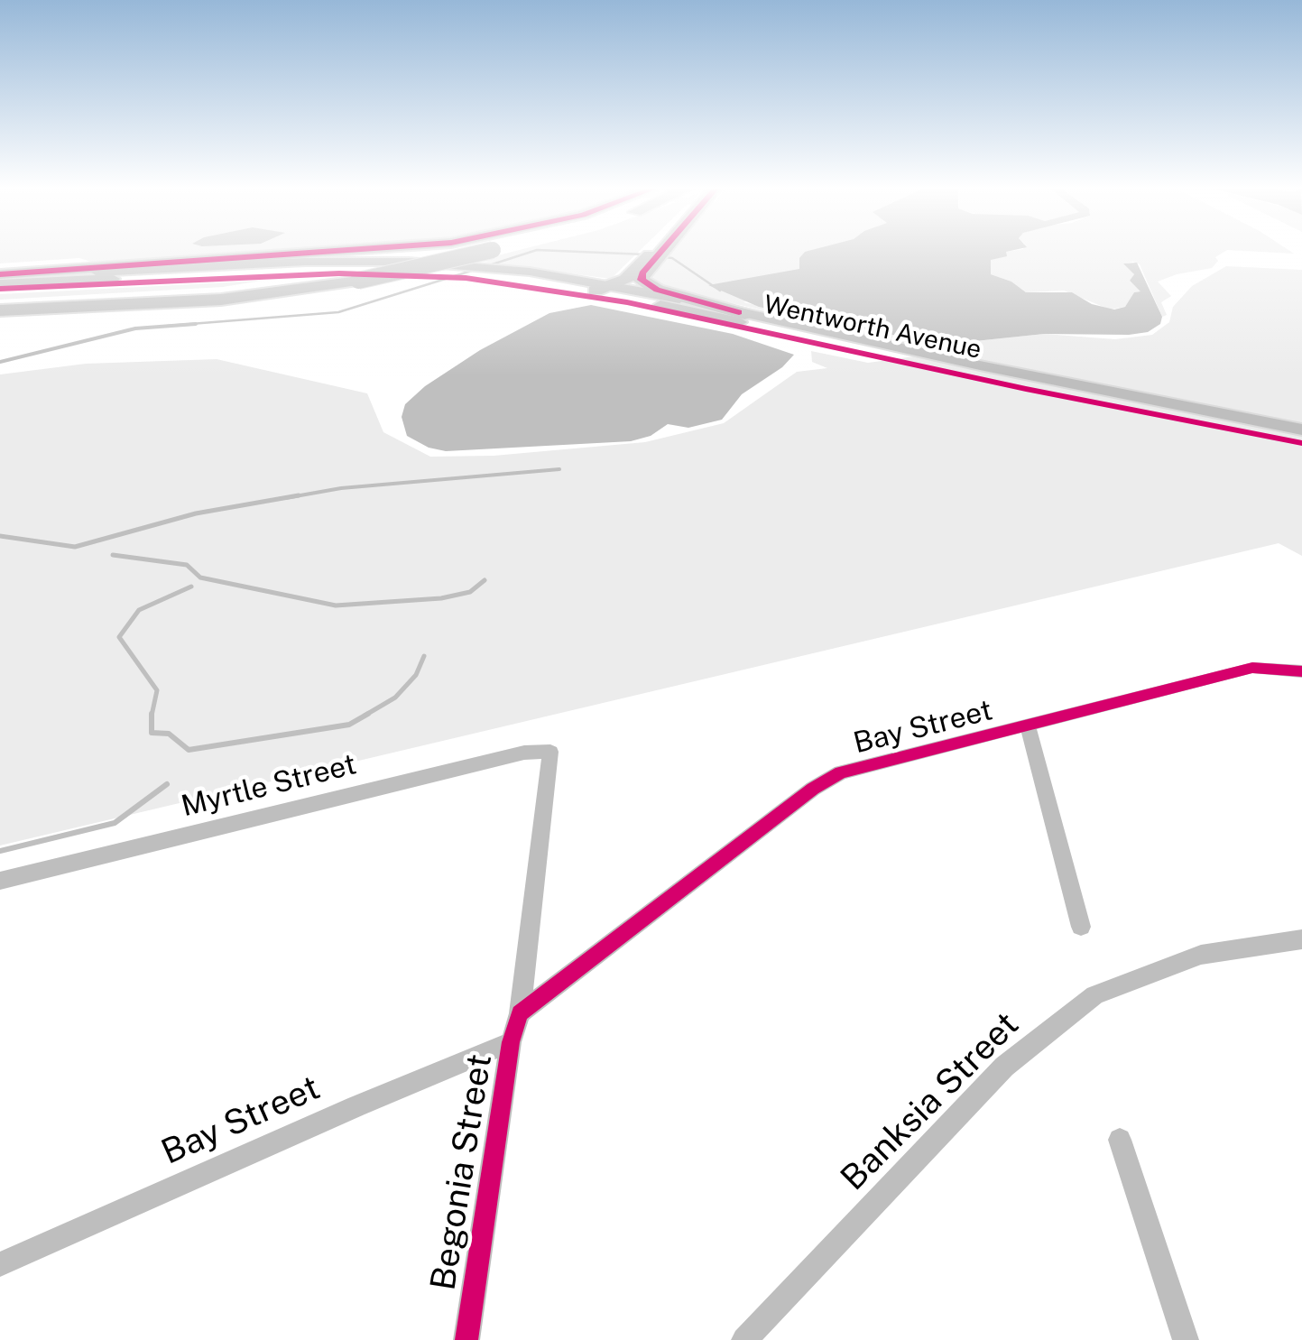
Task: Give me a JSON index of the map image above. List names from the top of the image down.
{
  "streets": {
    "main road": ["Wentworth Avenue"],
    "street": [
      "Bay Street",
      "Myrtle Street",
      "Banksia Street",
      "Begonia Street"
    ]
  },
  "crossings": [
    ["Bay Street", "Begonia Street"],
    ["Myrtle Street", "Begonia Street"]
  ]
}
